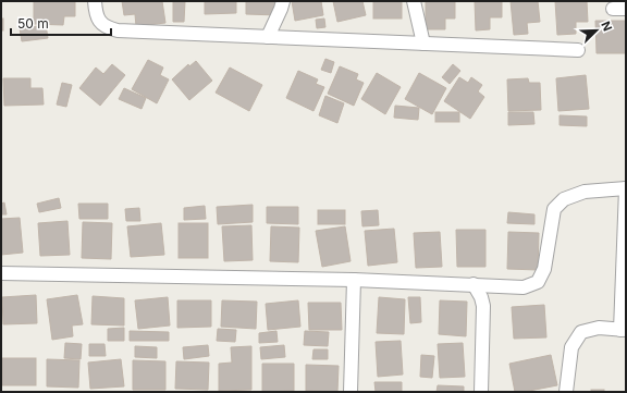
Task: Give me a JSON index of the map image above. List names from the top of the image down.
{
  "scale_bar": "50 m",
  "north": "top right"
}
